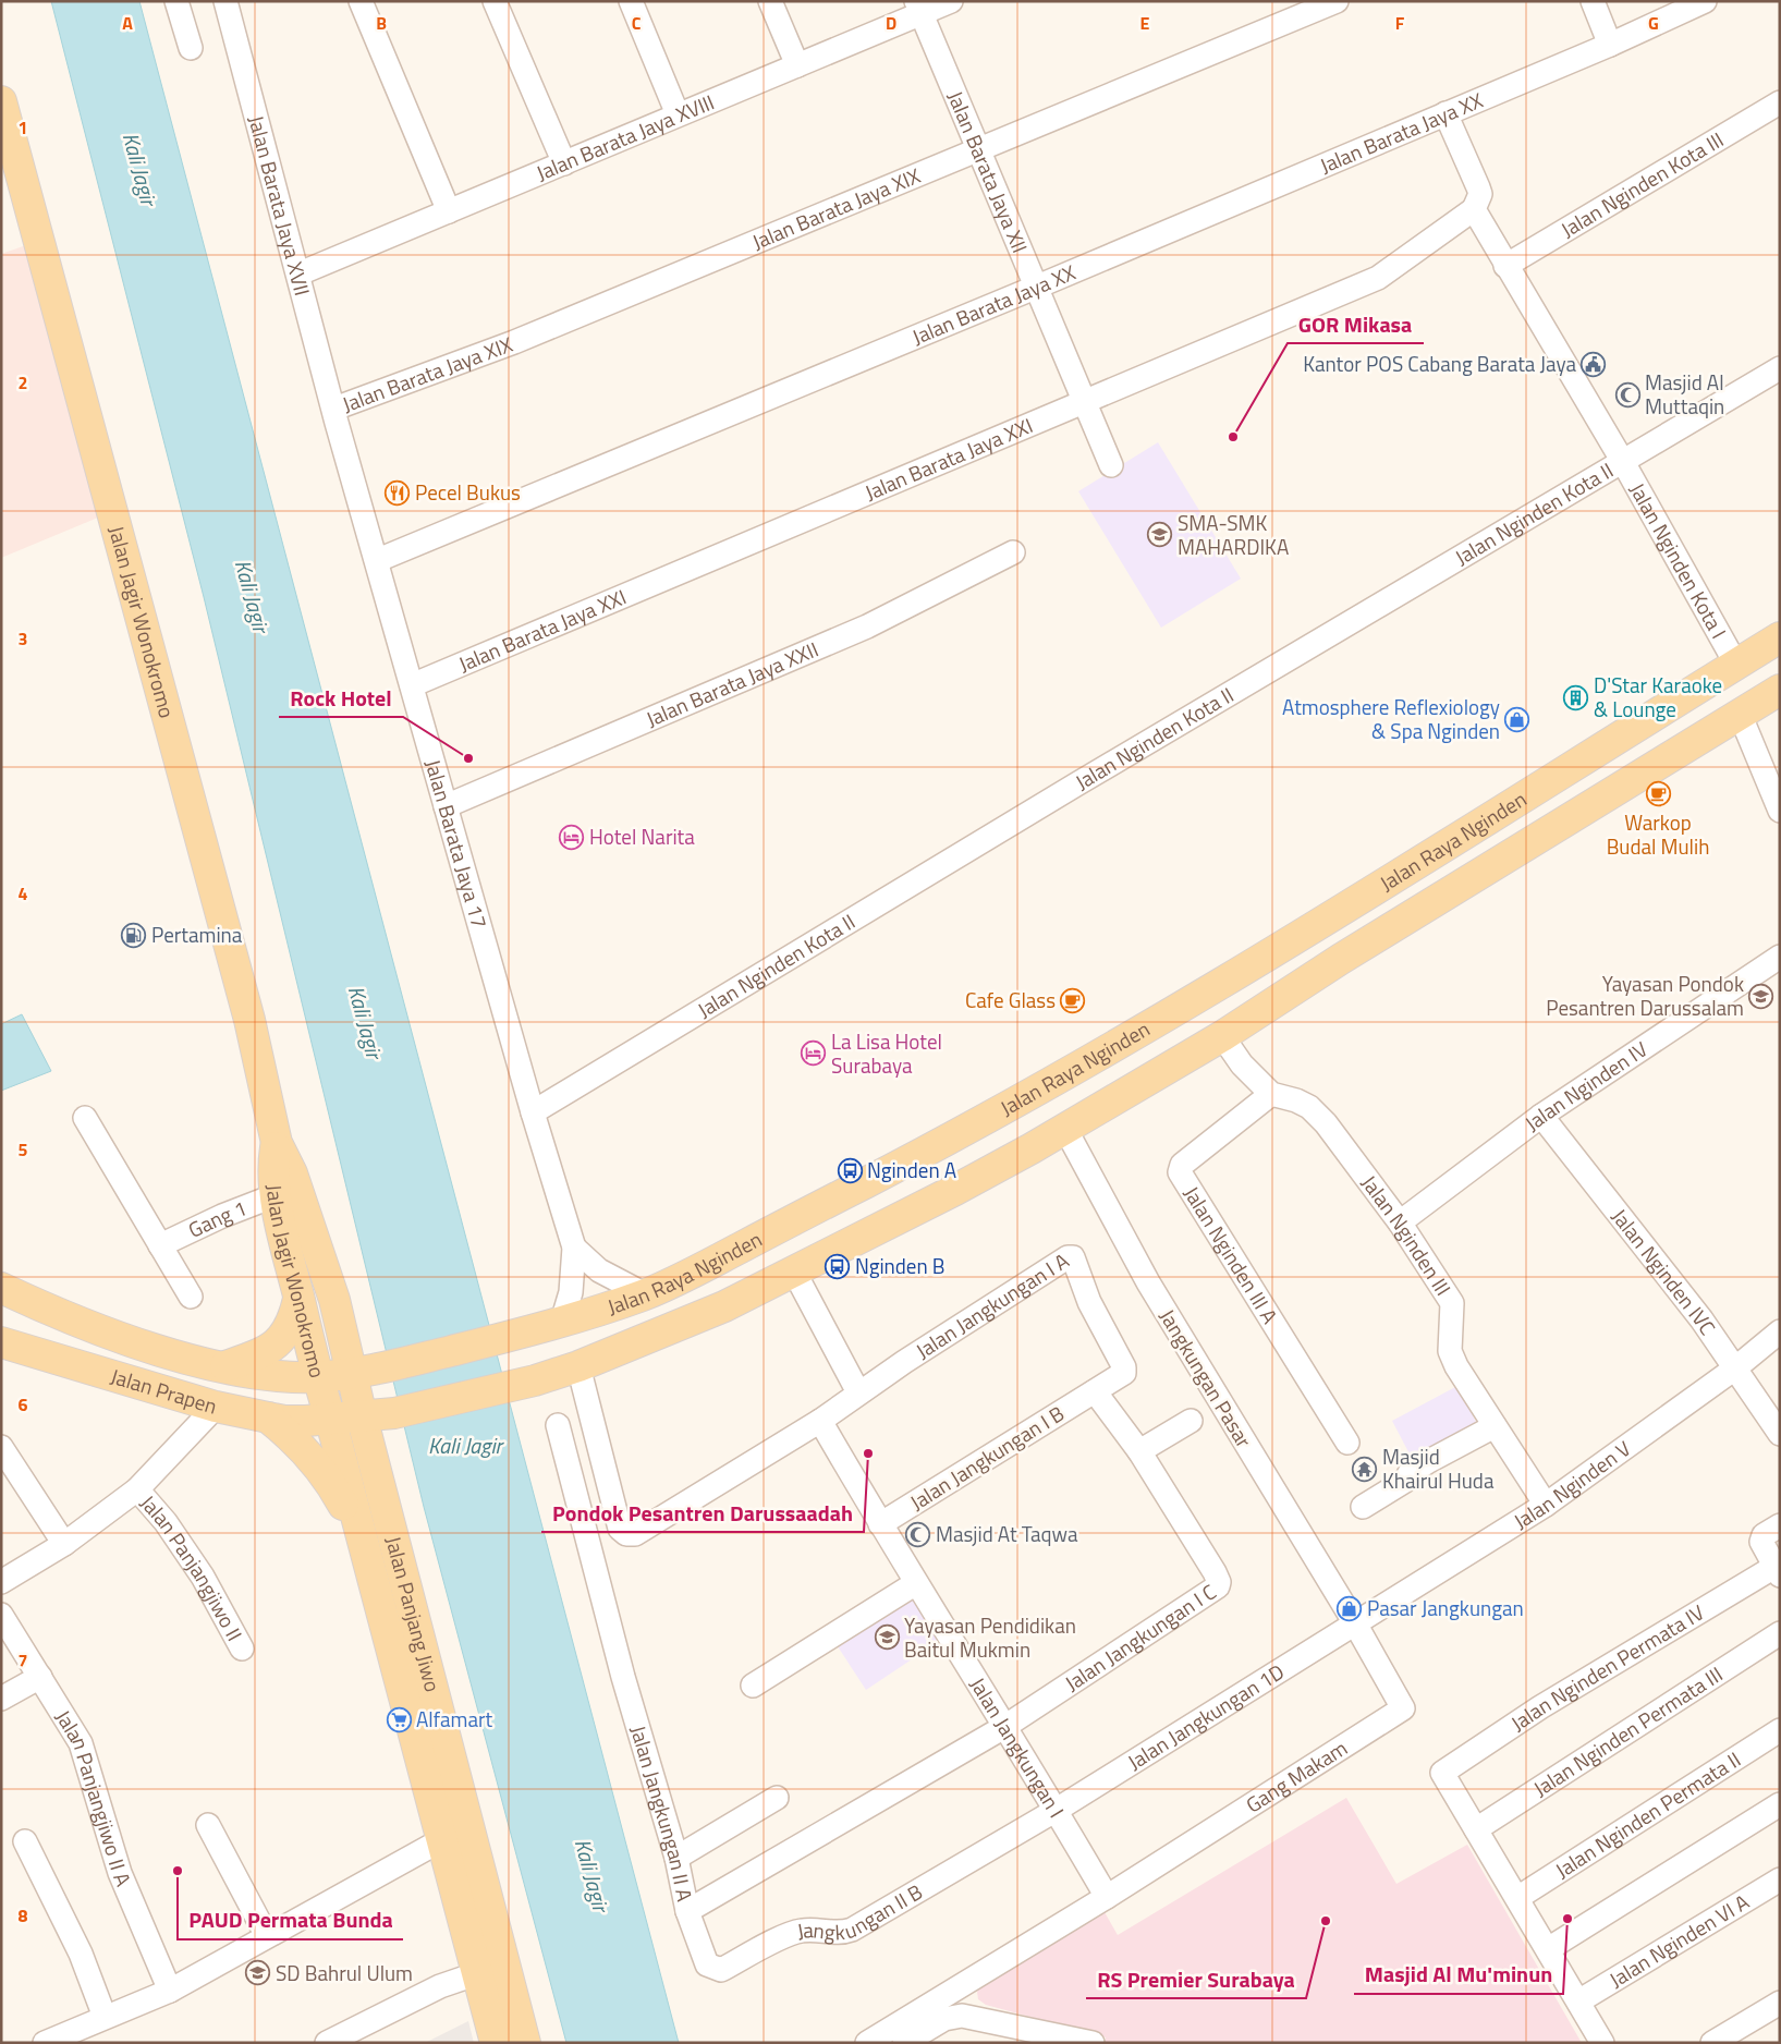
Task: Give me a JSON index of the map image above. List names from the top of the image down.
{
  "streets": {
    "main road": [
      "Jalan Jagir Wonokromo",
      "Jalan Raya Nginden",
      "Jalan Prapen",
      "Jalan Panjang Jiwo"
    ],
    "street": [
      "Jalan Barata Jaya XX",
      "Jalan Barata Jaya XVIII",
      "Jalan Barata Jaya XII",
      "Jalan Nginden Kota III",
      "Jalan Barata Jaya XVII",
      "Jalan Barata Jaya XIX",
      "Jalan Barata Jaya XXI",
      "Jalan Nginden Kota II",
      "Jalan Nginden Kota I",
      "Jalan Barata Jaya XXII",
      "Jalan Barata Jaya 17",
      "Jalan Nginden IV",
      "Gang 1",
      "Jalan Nginden III",
      "Jalan Nginden III A",
      "Jalan Nginden IVC",
      "Jalan Jangkungan I A",
      "Jangkungan Pasar",
      "Jalan Jangkungan I B",
      "Jalan Nginden V",
      "Jalan Panjangjiwo II",
      "Jalan Jangkungan I C",
      "Jalan Nginden Permata IV",
      "Jalan Jangkungan 1D",
      "Jalan Nginden Permata III",
      "Jalan Jangkungan I",
      "Gang Makam",
      "Jalan Panjangjiwo II A",
      "Jalan Jangkungan II A",
      "Jalan Nginden Permata II",
      "Jangkungan II B",
      "Jalan Nginden VI A"
    ]
  },
  "crossings": [
    ["Jalan Barata Jaya XX", "Jalan Barata Jaya XII"],
    ["Jalan Barata Jaya XX", "Jalan Barata Jaya 17"],
    ["Jalan Barata Jaya XVIII", "Jalan Barata Jaya XII"],
    ["Jalan Barata Jaya XVIII", "Jalan Barata Jaya XVII"],
    ["Jalan Barata Jaya XII", "Jalan Barata Jaya XIX"],
    ["Jalan Barata Jaya XII", "Jalan Barata Jaya XXI"],
    ["Jalan Nginden Kota III", "Jalan Nginden Kota I"],
    ["Jalan Barata Jaya XVII", "Jalan Barata Jaya XIX"],
    ["Jalan Barata Jaya XVII", "Jalan Barata Jaya 17"],
    ["Jalan Barata Jaya XIX", "Jalan Barata Jaya 17"],
    ["Jalan Barata Jaya XXI", "Jalan Nginden Kota I"],
    ["Jalan Barata Jaya XXI", "Jalan Barata Jaya 17"],
    ["Jalan Nginden Kota II", "Jalan Nginden Kota I"],
    ["Jalan Nginden Kota II", "Jalan Barata Jaya 17"],
    ["Jalan Nginden Kota I", "Jalan Raya Nginden"],
    ["Jalan Jagir Wonokromo", "Jalan Raya Nginden"],
    ["Jalan Jagir Wonokromo", "Gang 1"],
    ["Jalan Jagir Wonokromo", "Jalan Prapen"],
    ["Jalan Jagir Wonokromo", "Jalan Panjang Jiwo"],
    ["Jalan Barata Jaya XXII", "Jalan Barata Jaya 17"],
    ["Jalan Raya Nginden", "Jalan Barata Jaya 17"],
    ["Jalan Raya Nginden", "Jalan Nginden III"],
    ["Jalan Raya Nginden", "Jangkungan Pasar"],
    ["Jalan Raya Nginden", "Jalan Prapen"],
    ["Jalan Raya Nginden", "Jalan Panjang Jiwo"],
    ["Jalan Nginden IV", "Jalan Nginden III"],
    ["Jalan Nginden IV", "Jalan Nginden IVC"],
    ["Jalan Nginden III", "Jalan Nginden III A"],
    ["Jalan Nginden III", "Jalan Nginden V"],
    ["Jalan Nginden IVC", "Jalan Nginden V"],
    ["Jalan Jangkungan I A", "Jalan Jangkungan I B"],
    ["Jalan Jangkungan I A", "Jalan Jangkungan I C"],
    ["Jangkungan Pasar", "Jalan Nginden V"],
    ["Jangkungan Pasar", "Jalan Jangkungan 1D"],
    ["Jangkungan Pasar", "Gang Makam"],
    ["Jalan Prapen", "Jalan Panjang Jiwo"],
    ["Jalan Jangkungan I B", "Jalan Jangkungan I C"],
    ["Jalan Jangkungan I B", "Jalan Jangkungan I"],
    ["Jalan Nginden V", "Jalan Jangkungan 1D"],
    ["Jalan Nginden V", "Gang Makam"],
    ["Jalan Jangkungan I C", "Jalan Jangkungan I"],
    ["Jalan Jangkungan I C", "Jalan Jangkungan II A"],
    ["Jalan Nginden Permata IV", "Jalan Nginden Permata III"],
    ["Jalan Jangkungan 1D", "Jalan Jangkungan I"],
    ["Jalan Jangkungan 1D", "Gang Makam"],
    ["Jalan Jangkungan 1D", "Jangkungan II B"],
    ["Jalan Jangkungan I", "Gang Makam"],
    ["Jalan Jangkungan I", "Jalan Jangkungan II A"],
    ["Jalan Jangkungan I", "Jangkungan II B"],
    ["Jalan Jangkungan II A", "Jangkungan II B"]
  ],
  "water": ["Kali Jagir"],
  "places": {
    "public building": ["Kantor POS Cabang Barata Jaya"],
    "mosque": ["Masjid Al Muttaqin", "Masjid At Taqwa"],
    "other": [
      "GOR Mikasa",
      "Rock Hotel",
      "Pondok Pesantren Darussaadah",
      "PAUD Permata Bunda",
      "Masjid Al Mu'minun",
      "RS Premier Surabaya"
    ],
    "restaurant": ["Pecel Bukus"],
    "school or university": [
      "SMA-SMK MAHARDIKA",
      "Yayasan Pondok Pesantren Darussalam",
      "Yayasan Pendidikan Baitul Mukmin",
      "SD Bahrul Ulum"
    ],
    "building": ["D'Star Karaoke & Lounge"],
    "shop": ["Atmosphere Reflexiology & Spa Nginden", "Pasar Jangkungan"],
    "cafe": ["Warkop Budal Mulih", "Cafe Glass"],
    "hotel": ["Hotel Narita", "La Lisa Hotel Surabaya"],
    "fuel station": ["Pertamina"],
    "bus stop": ["Nginden A", "Nginden B"],
    "temple": ["Masjid Khairul Huda"],
    "supermarket": ["Alfamart"]
  },
  "grid": {
    "columns": [
      "A",
      "B",
      "C",
      "D",
      "E",
      "F",
      "G"
    ],
    "rows": [
      "1",
      "2",
      "3",
      "4",
      "5",
      "6",
      "7",
      "8"
    ]
  }
}
